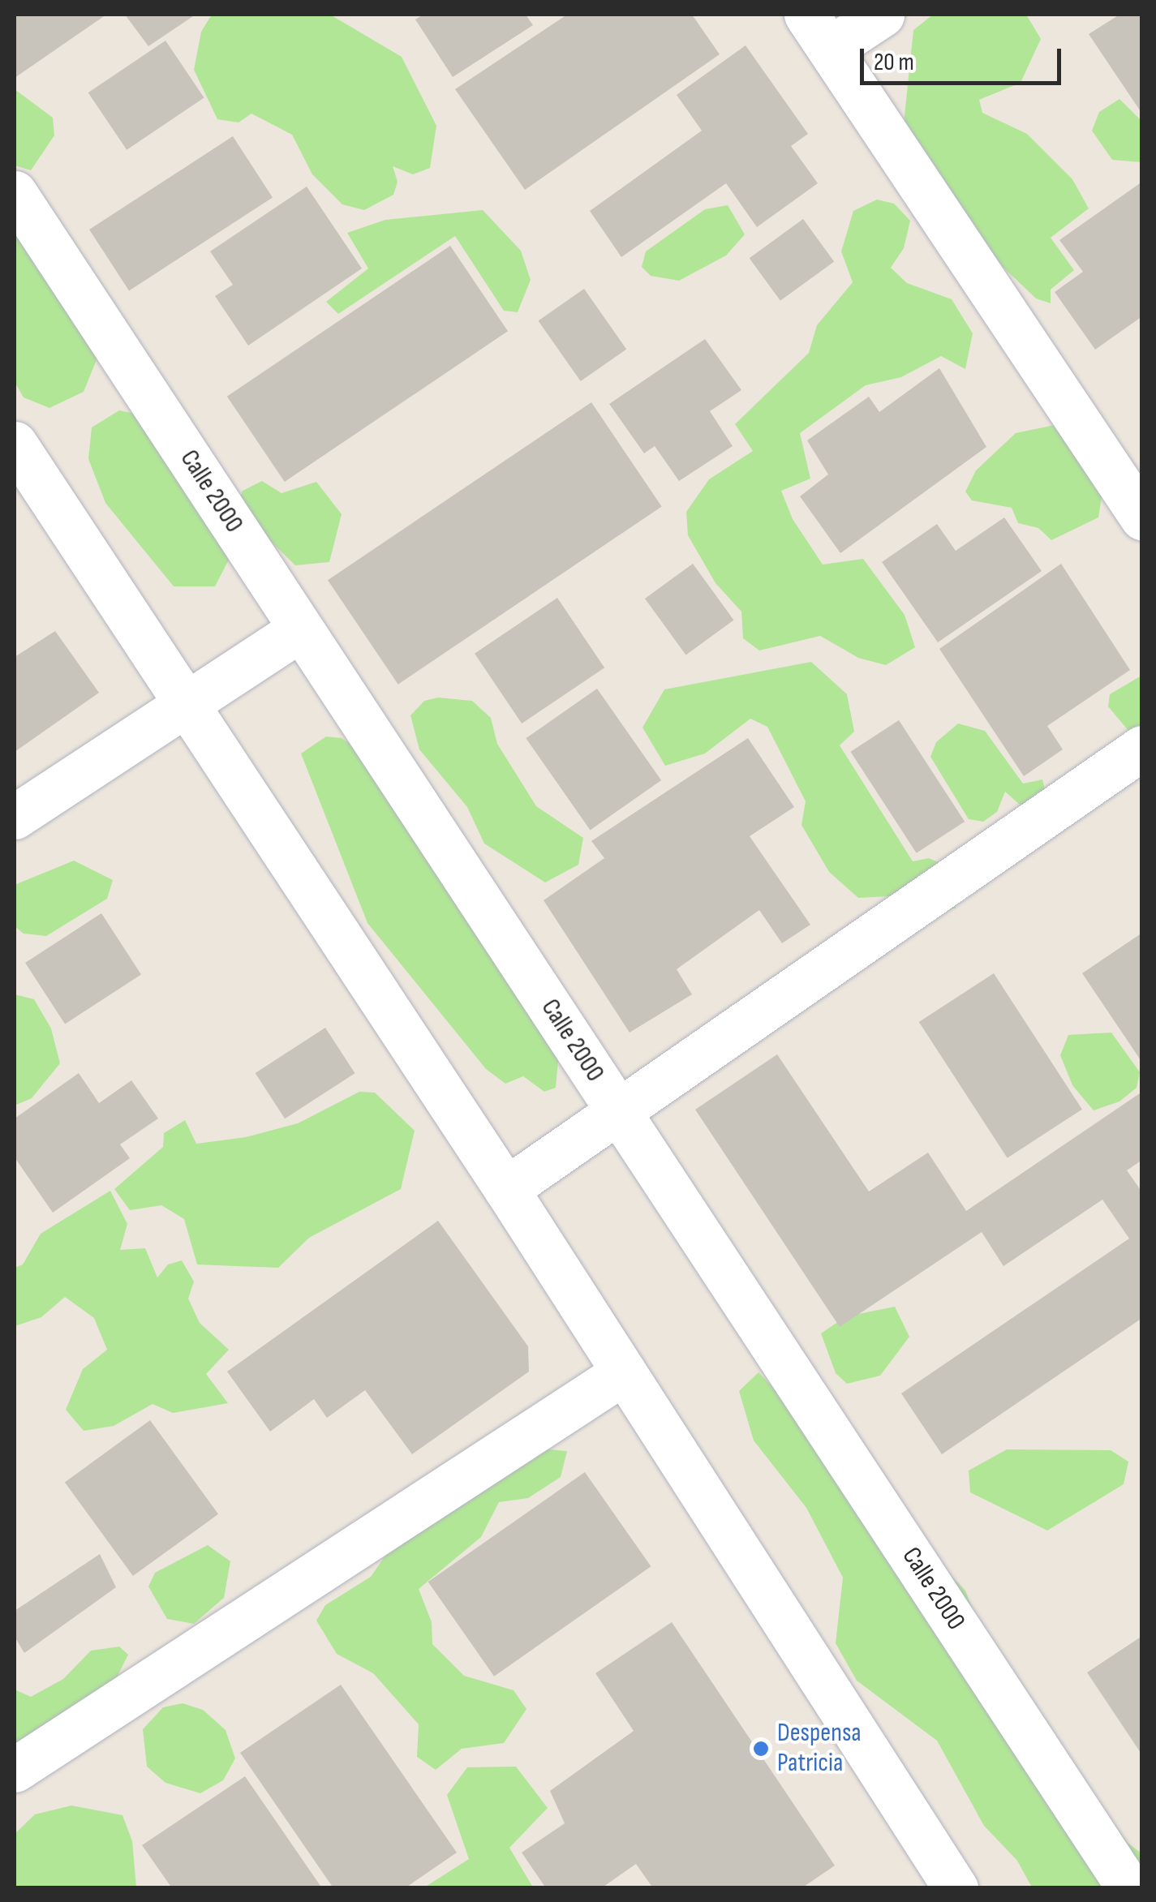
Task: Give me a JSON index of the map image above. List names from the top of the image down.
{
  "streets": {
    "street": ["Calle 2000"]
  },
  "places": ["Despensa Patricia"],
  "scale_bar": "20 m"
}
